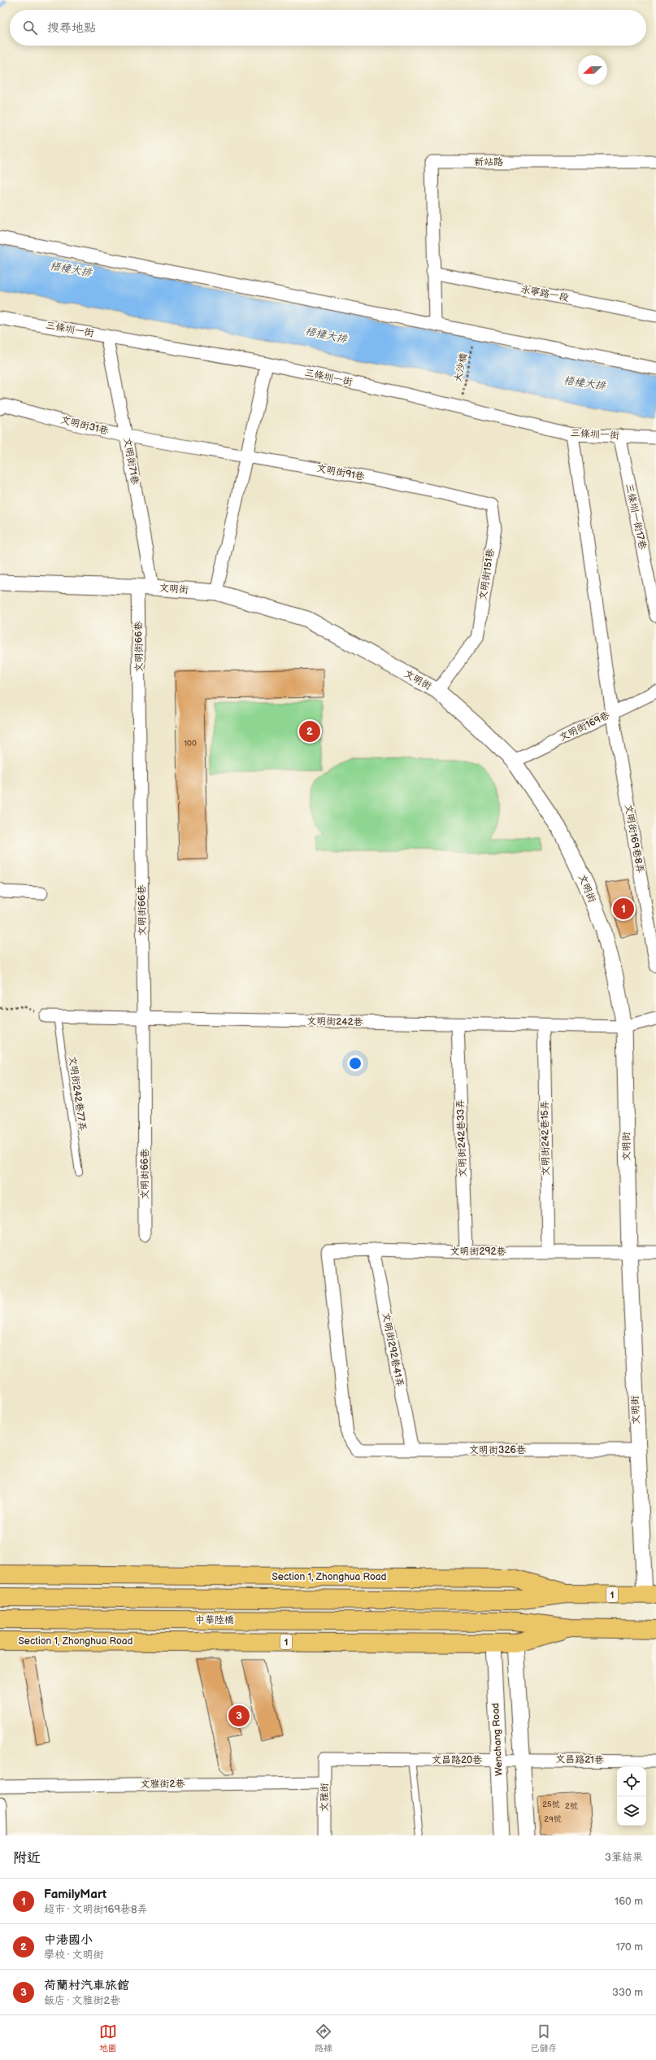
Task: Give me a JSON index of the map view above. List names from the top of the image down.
{
  "streets": {
    "main road": ["Section 1, Zhonghua Road", "1", "中華陸橋"],
    "street": [
      "新站路",
      "永寧路一段",
      "三條圳一街",
      "文明街31巷",
      "文明街71巷",
      "文明街91巷",
      "三條圳一街17巷",
      "文明街151巷",
      "文明街",
      "文明街66巷",
      "文明街169巷",
      "文明街169巷8弄",
      "文明街242巷",
      "文明街242巷33弄",
      "文明街242巷15弄",
      "文明街292巷",
      "文明街292巷41弄",
      "文明街326巷",
      "Wenchang Road",
      "文昌路20巷",
      "文昌路21巷",
      "文雅街2巷",
      "文雅街"
    ],
    "lane": ["文明街242巷77弄"],
    "path": ["大沙橋"]
  },
  "crossings": [
    ["新站路", "永寧路一段"],
    ["三條圳一街", "大沙橋"],
    ["三條圳一街", "文明街71巷"],
    ["三條圳一街", "三條圳一街17巷"],
    ["三條圳一街", "文明街169巷8弄"],
    ["文明街31巷", "文明街71巷"],
    ["文明街31巷", "文明街91巷"],
    ["文明街71巷", "文明街"],
    ["文明街71巷", "文明街66巷"],
    ["文明街91巷", "文明街151巷"],
    ["文明街151巷", "文明街"],
    ["文明街", "文明街66巷"],
    ["文明街", "文明街169巷"],
    ["文明街", "文明街242巷"],
    ["文明街", "文明街292巷"],
    ["文明街", "文明街326巷"],
    ["文明街", "Section 1, Zhonghua Road"],
    ["文明街66巷", "文明街242巷"],
    ["文明街169巷", "文明街169巷8弄"],
    ["文明街242巷", "文明街242巷77弄"],
    ["文明街242巷", "文明街242巷33弄"],
    ["文明街242巷", "文明街242巷15弄"],
    ["文明街242巷33弄", "文明街292巷"],
    ["文明街242巷15弄", "文明街292巷"],
    ["文明街292巷", "文明街292巷41弄"],
    ["文明街292巷", "文明街326巷"],
    ["文明街292巷41弄", "文明街326巷"],
    ["Section 1, Zhonghua Road", "1"],
    ["Section 1, Zhonghua Road", "中華陸橋"],
    ["Section 1, Zhonghua Road", "Wenchang Road"],
    ["Wenchang Road", "文昌路20巷"],
    ["文昌路20巷", "文昌路21巷"],
    ["文昌路20巷", "文雅街"],
    ["文雅街2巷", "文雅街"]
  ],
  "water": ["梧棲大排"],
  "house_numbers": [
    "100",
    "25號",
    "2號",
    "29號"
  ],
  "north": "left",
  "page": {
    "search": "搜尋地點",
    "pins": ["2", "1", "3"],
    "heading": ["附近", "3筆結果"],
    "list": [
      {
        "mark": "1",
        "name": "FamilyMart",
        "note": "超市 · 文明街169巷8弄",
        "value": "160 m"
      },
      {
        "mark": "2",
        "name": "中港國小",
        "note": "學校 · 文明街",
        "value": "170 m"
      },
      {
        "mark": "3",
        "name": "荷蘭村汽車旅館",
        "note": "飯店 · 文雅街2巷",
        "value": "330 m"
      }
    ],
    "nav": ["地圖", "路線", "已儲存"]
  }
}
